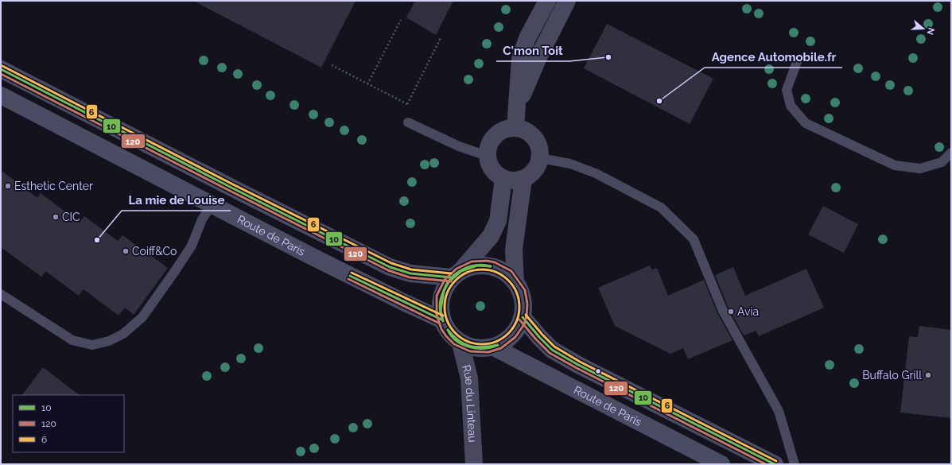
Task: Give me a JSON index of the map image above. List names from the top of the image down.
{
  "streets": {
    "main road": ["Route de Paris"],
    "street": ["Rue du Linteau"]
  },
  "crossings": [
    ["Route de Paris", "Rue du Linteau"]
  ],
  "places": [
    "C'mon Toit",
    "Agence Automobile.fr",
    "Esthetic Center",
    "CIC",
    "La mie de Louise",
    "Coiff&Co",
    "Avia",
    "Buffalo Grill"
  ],
  "lines": ["transit line 6", "transit line 10", "transit line 120"],
  "legend": ["10", "120", "6"],
  "north": "right"
}
